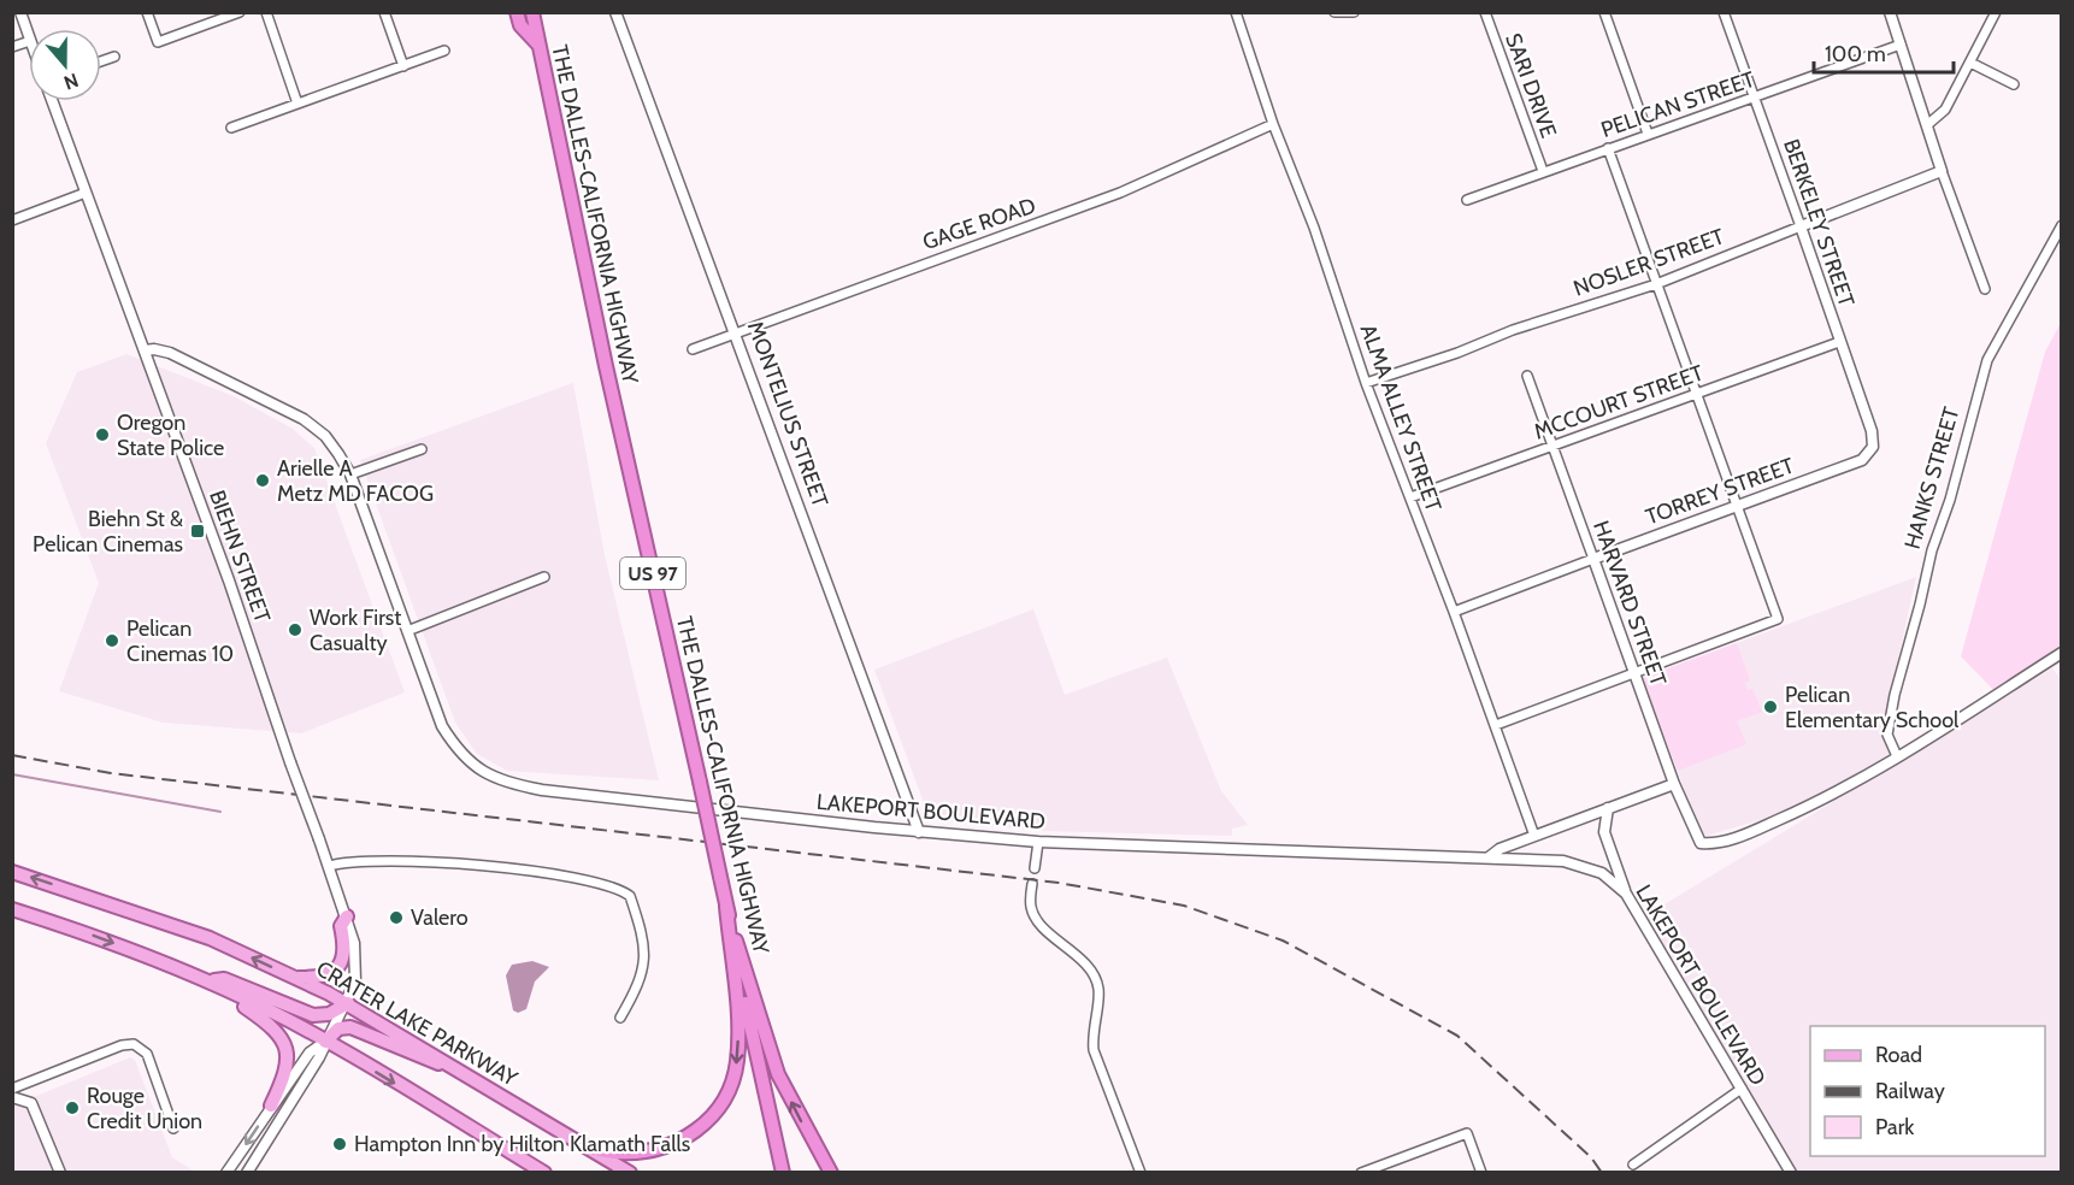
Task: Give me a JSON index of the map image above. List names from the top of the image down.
{
  "streets": {
    "highway": ["THE DALLES-CALIFORNIA HIGHWAY", "US 97"],
    "main road": ["CRATER LAKE PARKWAY"],
    "street": [
      "SARI DRIVE",
      "PELICAN STREET",
      "BERKELEY STREET",
      "GAGE ROAD",
      "NOSLER STREET",
      "MCCOURT STREET",
      "MONTELIUS STREET",
      "ALMA ALLEY STREET",
      "HANKS STREET",
      "TORREY STREET",
      "BIEHN STREET",
      "HARVARD STREET",
      "LAKEPORT BOULEVARD"
    ]
  },
  "crossings": [
    ["SARI DRIVE", "PELICAN STREET"],
    ["PELICAN STREET", "BERKELEY STREET"],
    ["THE DALLES-CALIFORNIA HIGHWAY", "US 97"],
    ["BERKELEY STREET", "NOSLER STREET"],
    ["BERKELEY STREET", "MCCOURT STREET"],
    ["BERKELEY STREET", "TORREY STREET"],
    ["GAGE ROAD", "MONTELIUS STREET"],
    ["GAGE ROAD", "ALMA ALLEY STREET"],
    ["NOSLER STREET", "ALMA ALLEY STREET"],
    ["MCCOURT STREET", "ALMA ALLEY STREET"],
    ["MCCOURT STREET", "HARVARD STREET"],
    ["MONTELIUS STREET", "LAKEPORT BOULEVARD"],
    ["ALMA ALLEY STREET", "TORREY STREET"],
    ["HANKS STREET", "HARVARD STREET"],
    ["TORREY STREET", "HARVARD STREET"],
    ["BIEHN STREET", "LAKEPORT BOULEVARD"],
    ["BIEHN STREET", "CRATER LAKE PARKWAY"]
  ],
  "places": {
    "other": [
      "Oregon State Police",
      "Arielle A Metz MD FACOG",
      "Work First Casualty",
      "Pelican Cinemas 10",
      "Pelican Elementary School",
      "Valero",
      "Rouge Credit Union",
      "Hampton Inn by Hilton Klamath Falls"
    ],
    "transit": ["Biehn St & Pelican Cinemas"]
  },
  "legend": ["Road", "Railway", "Park"],
  "scale_bar": "100 m",
  "north": "bottom"
}
